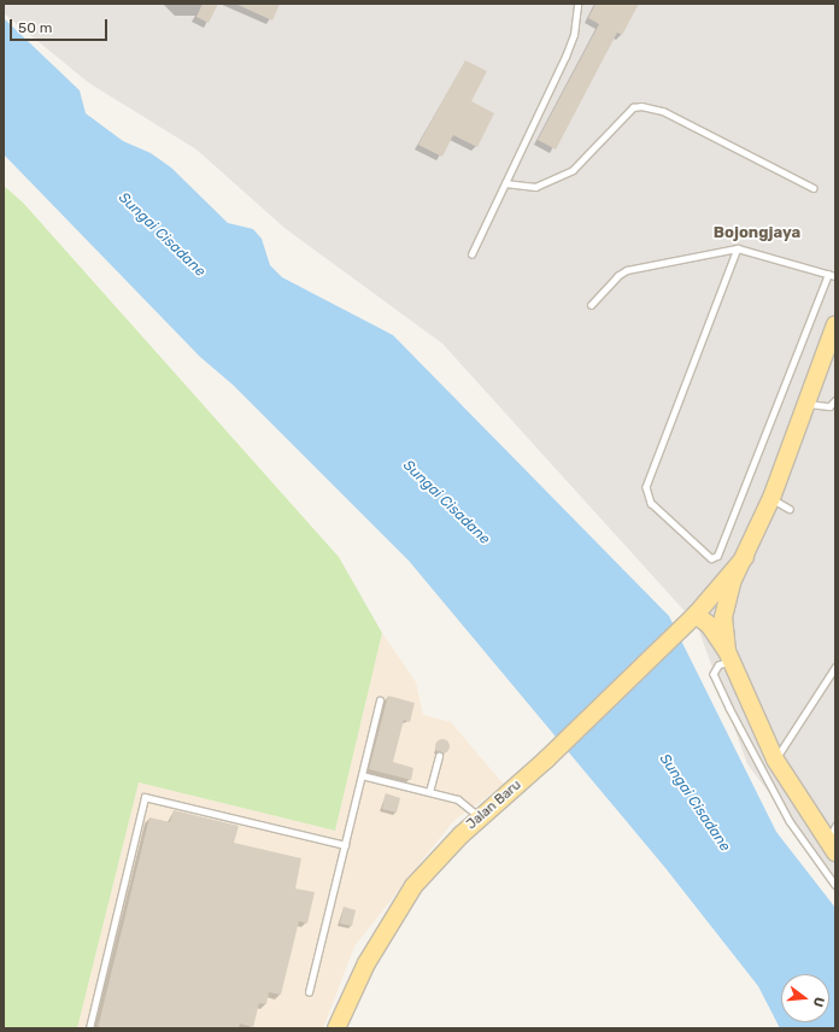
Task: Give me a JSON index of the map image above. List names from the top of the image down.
{
  "streets": {
    "main road": ["Jalan Baru"]
  },
  "districts": ["Bojongjaya"],
  "water": ["Sungai Cisadane"],
  "scale_bar": "50 m",
  "north": "right"
}
